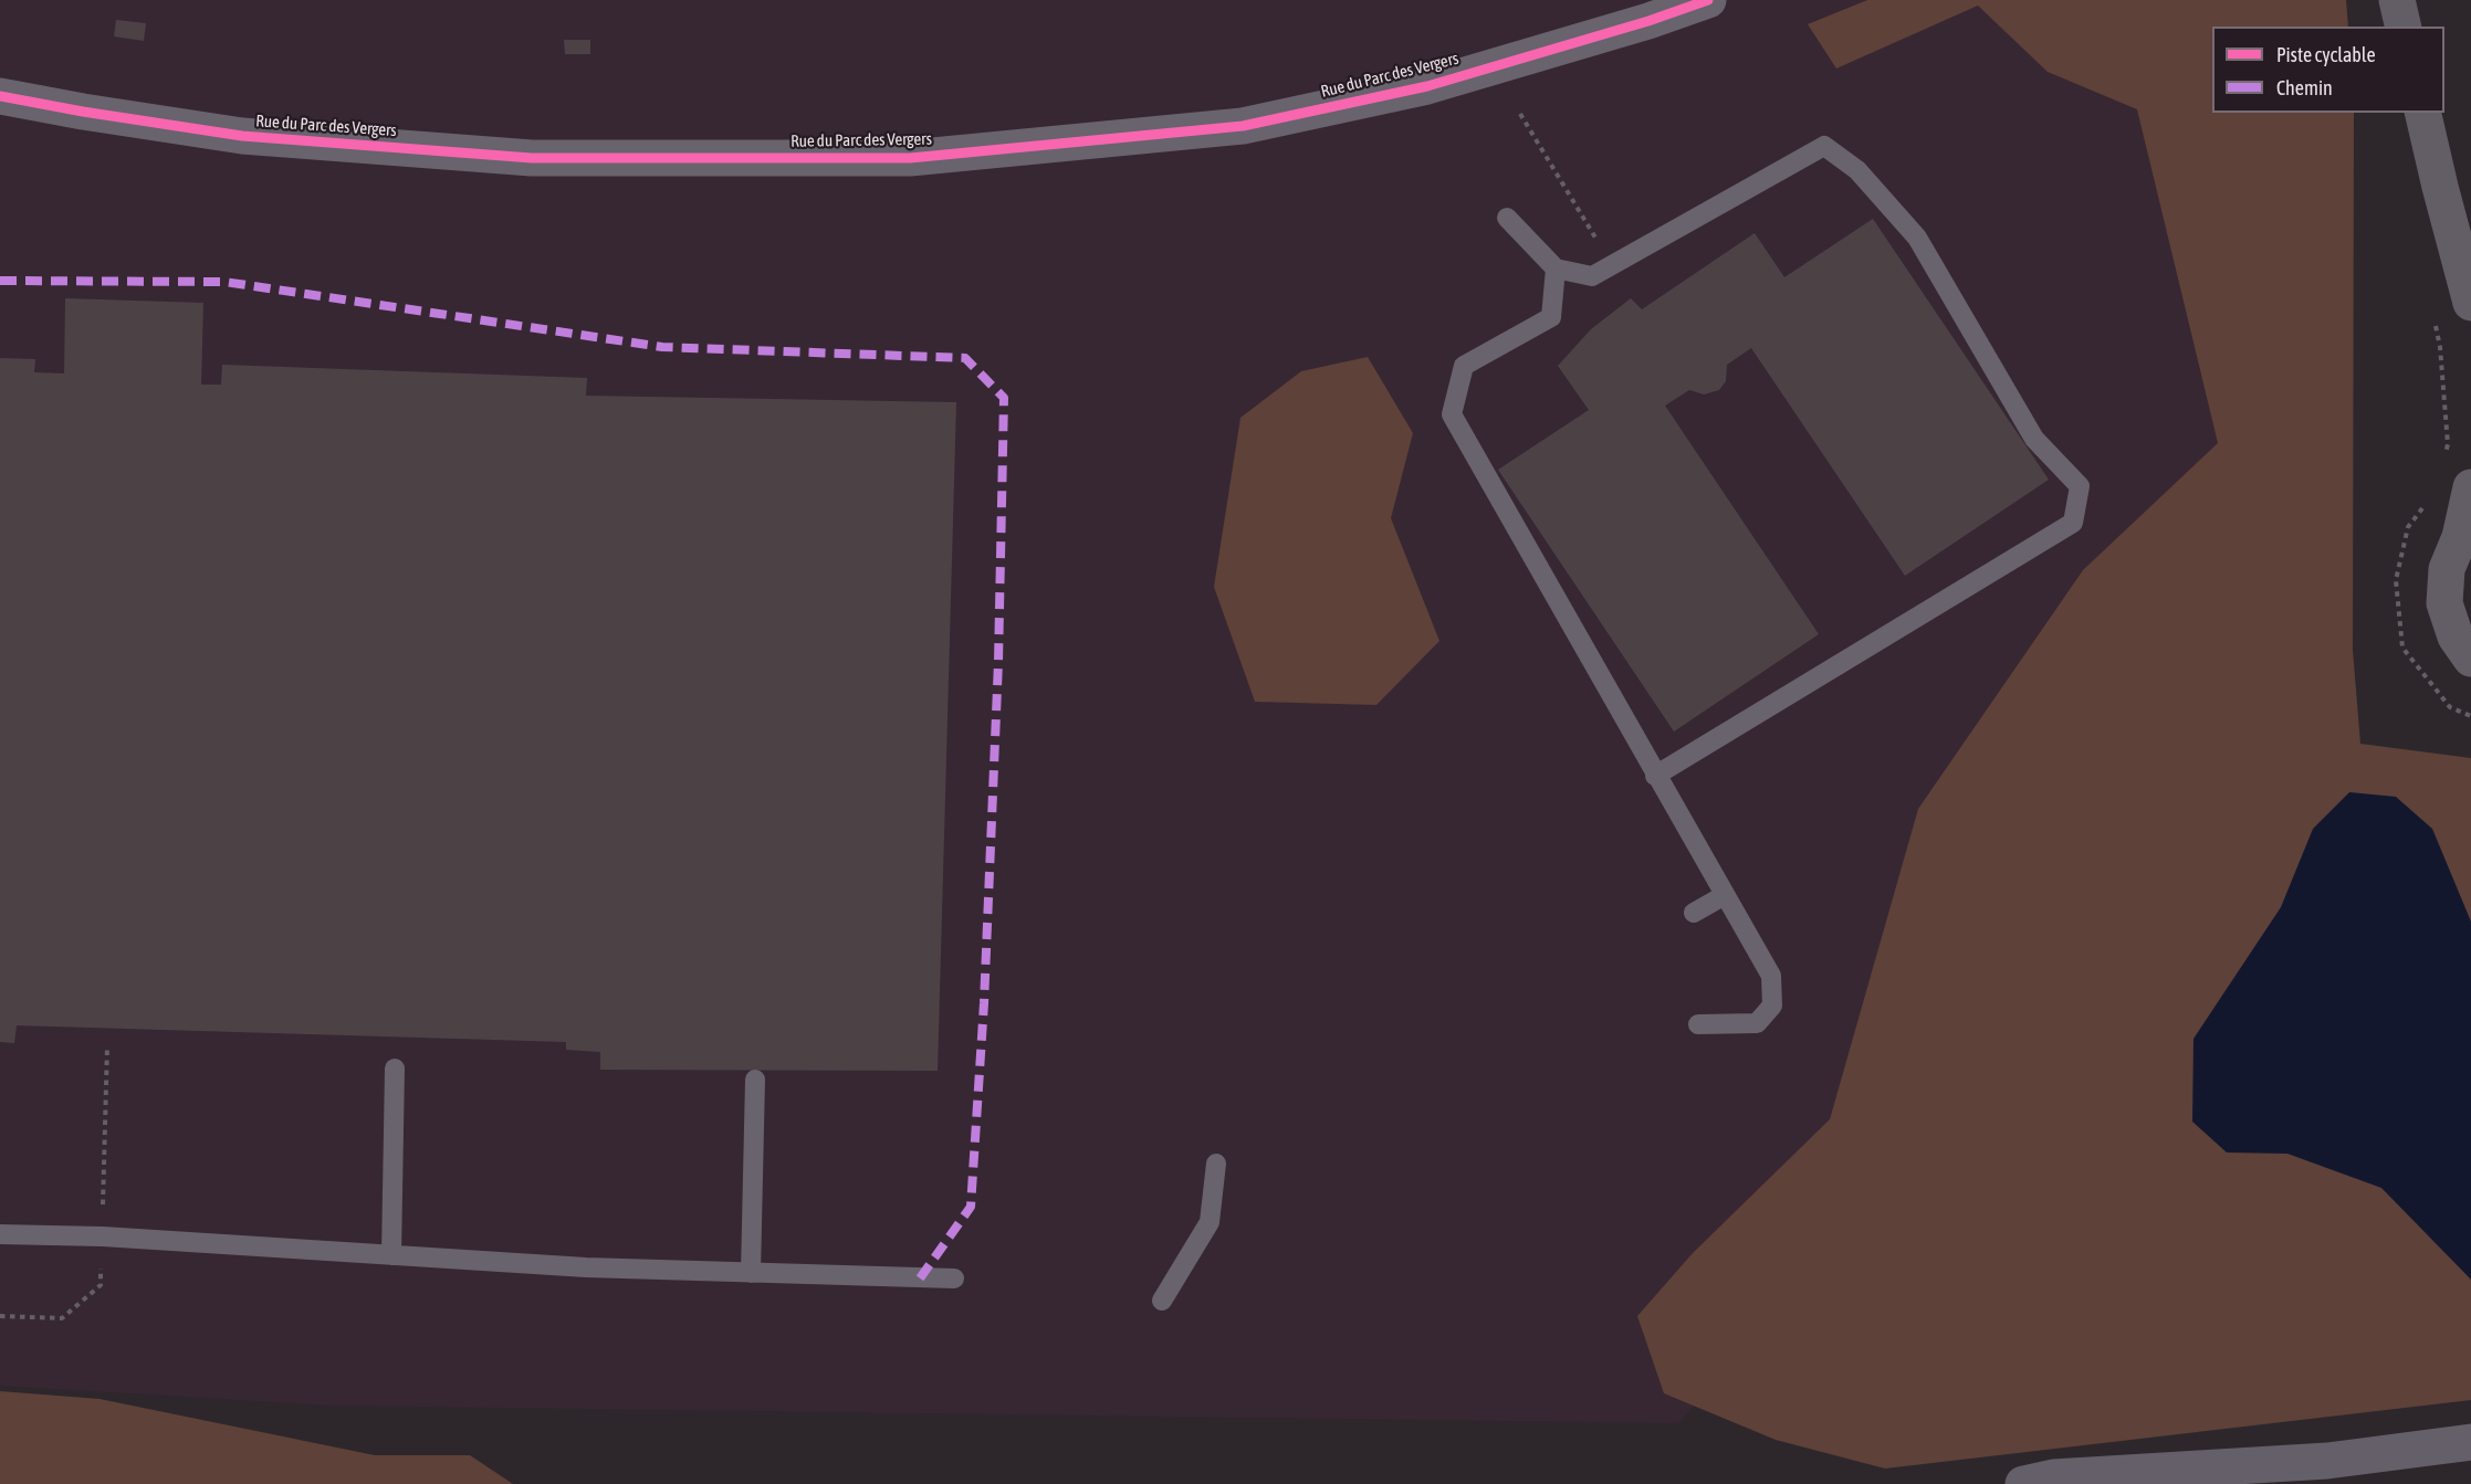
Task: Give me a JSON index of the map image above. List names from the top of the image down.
{
  "streets": {
    "street": ["Rue du Parc des Vergers"]
  },
  "legend": ["Piste cyclable", "Chemin"]
}
